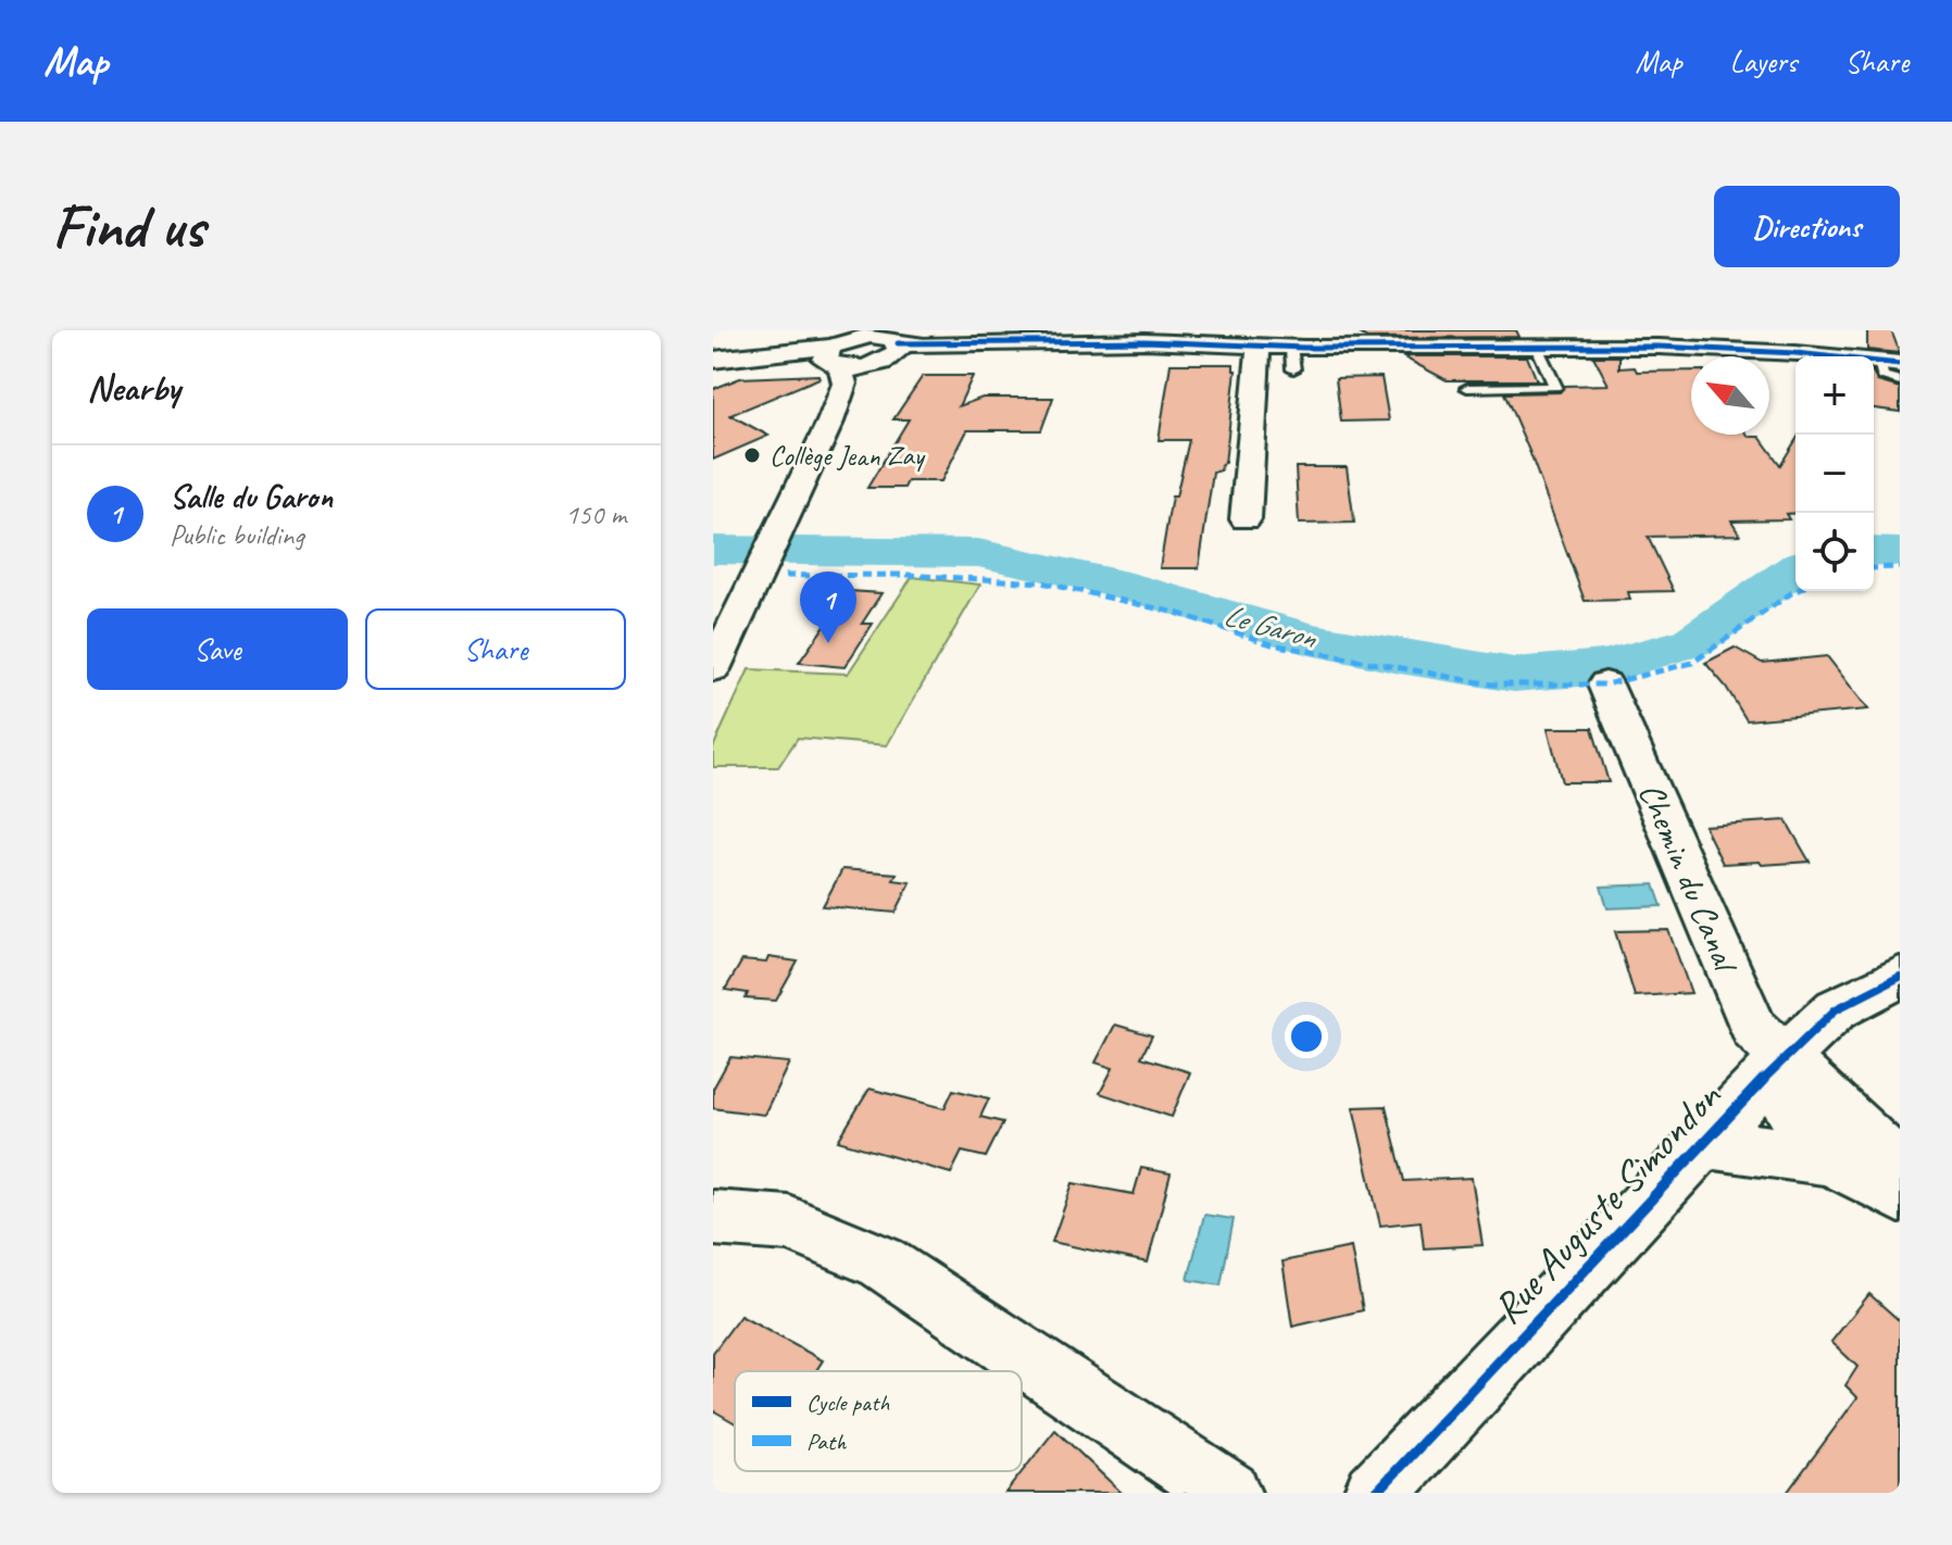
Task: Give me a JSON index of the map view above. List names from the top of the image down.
{
  "streets": {
    "street": ["Chemin du Canal", "Rue Auguste Simondon"]
  },
  "crossings": [
    ["Chemin du Canal", "Rue Auguste Simondon"]
  ],
  "water": ["Le Garon"],
  "places": ["Collège Jean Zay"],
  "legend": ["Cycle path", "Path"],
  "north": "top left",
  "page": {
    "header": "Map",
    "nav": ["Map", "Layers", "Share"],
    "buttons": [
      "Directions",
      ["Save", "Share"]
    ],
    "title": "Find us",
    "heading": "Nearby",
    "map_buttons": ["+", "−"],
    "list": [
      {
        "mark": "1",
        "name": "Salle du Garon",
        "note": "Public building",
        "value": "150 m"
      }
    ],
    "pins": "1"
  }
}
